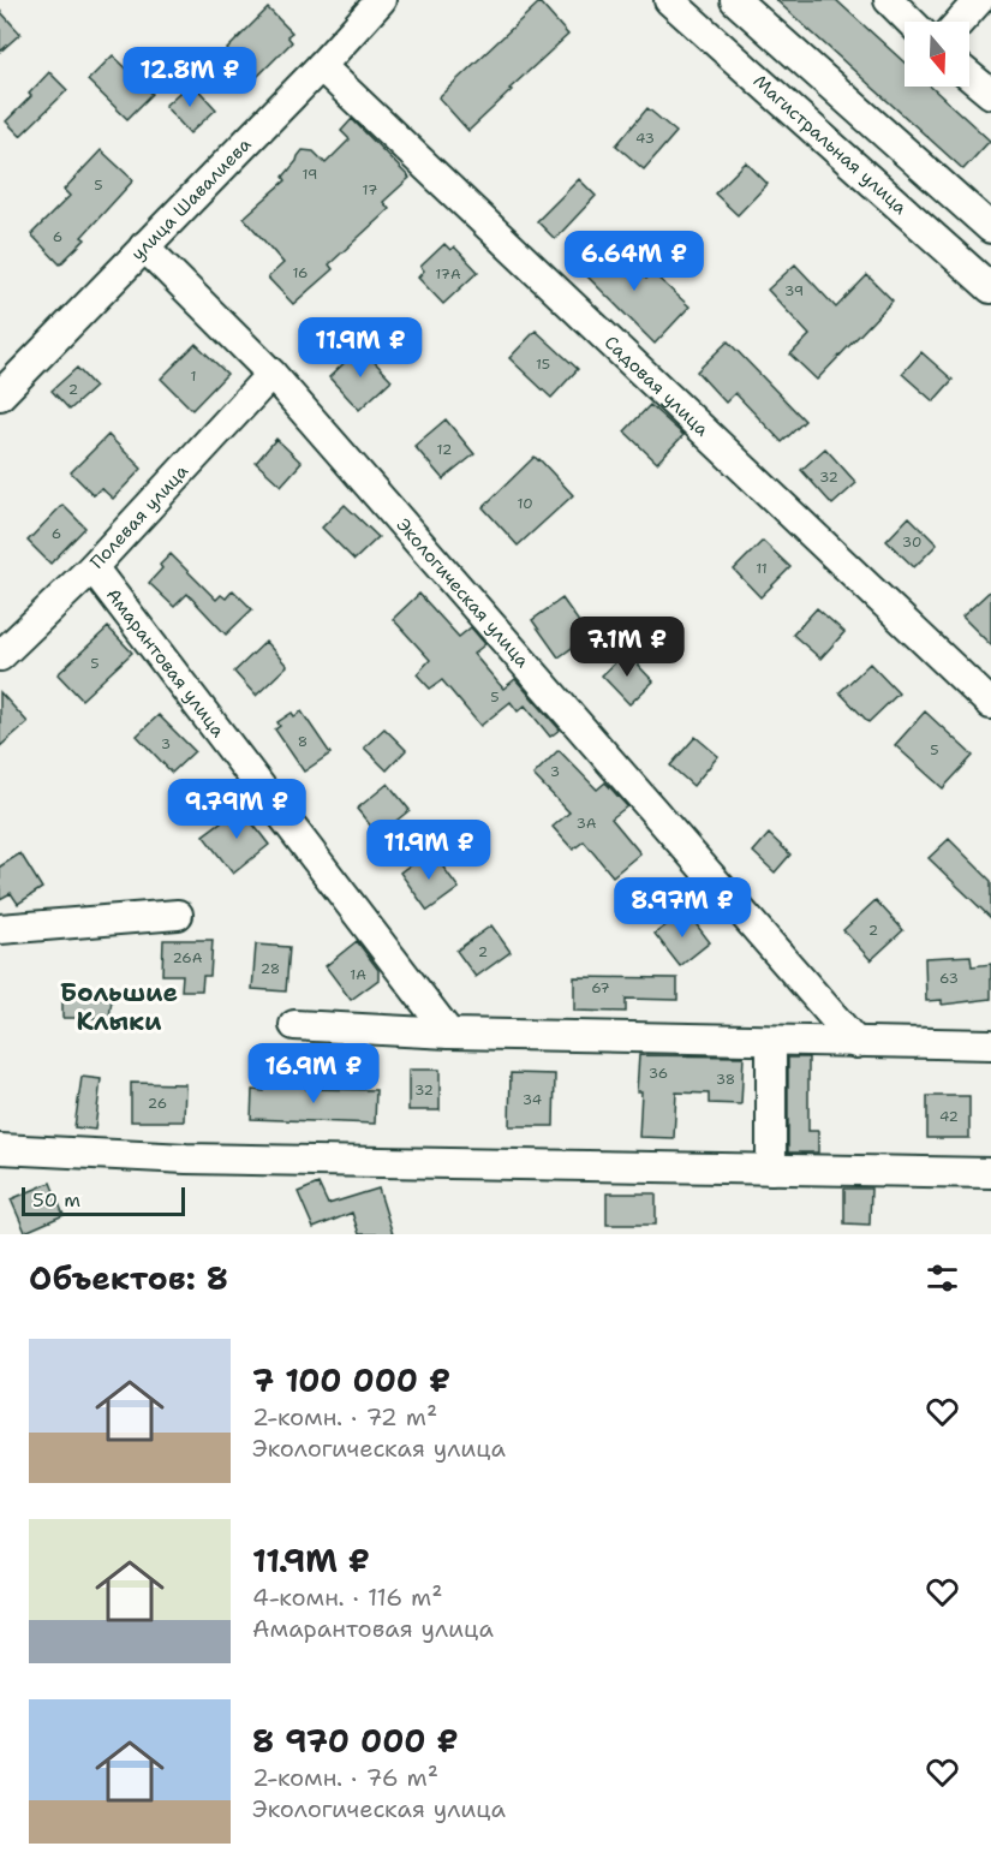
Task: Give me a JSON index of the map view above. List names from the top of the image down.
{
  "streets": {
    "street": [
      "Магистральная улица",
      "улица Шавалиева",
      "Садовая улица",
      "Полевая улица",
      "Экологическая улица",
      "Амарантовая улица"
    ]
  },
  "crossings": [
    ["улица Шавалиева", "Садовая улица"],
    ["улица Шавалиева", "Экологическая улица"],
    ["Полевая улица", "Экологическая улица"],
    ["Полевая улица", "Амарантовая улица"]
  ],
  "districts": ["Большие Клыки"],
  "house_numbers": [
    "43",
    "19",
    "5",
    "17",
    "6",
    "16",
    "17А",
    "39",
    "15",
    "1",
    "2",
    "12",
    "32",
    "10",
    "6",
    "30",
    "11",
    "5",
    "5",
    "8",
    "3",
    "5",
    "3",
    "3А",
    "2",
    "2",
    "26А",
    "28",
    "1А",
    "63",
    "67",
    "36",
    "38",
    "32",
    "34",
    "26",
    "42"
  ],
  "scale_bar": "50 m",
  "north": "bottom",
  "page": {
    "price": [
      "12.8M ₽",
      "6.64M ₽",
      "11.9M ₽",
      "7.1M ₽",
      "9.79M ₽",
      "11.9M ₽",
      "8.97M ₽",
      "16.9M ₽"
    ],
    "scale": "50 m",
    "heading": "Объектов: 8",
    "list": [
      {
        "name": "7 100 000 ₽",
        "note": "2-комн. · 72 m² · Экологическая улица"
      },
      {
        "name": "11.9M ₽",
        "note": "4-комн. · 116 m² · Амарантовая улица"
      },
      {
        "name": "8 970 000 ₽",
        "note": "2-комн. · 76 m² · Экологическая улица"
      }
    ]
  }
}
